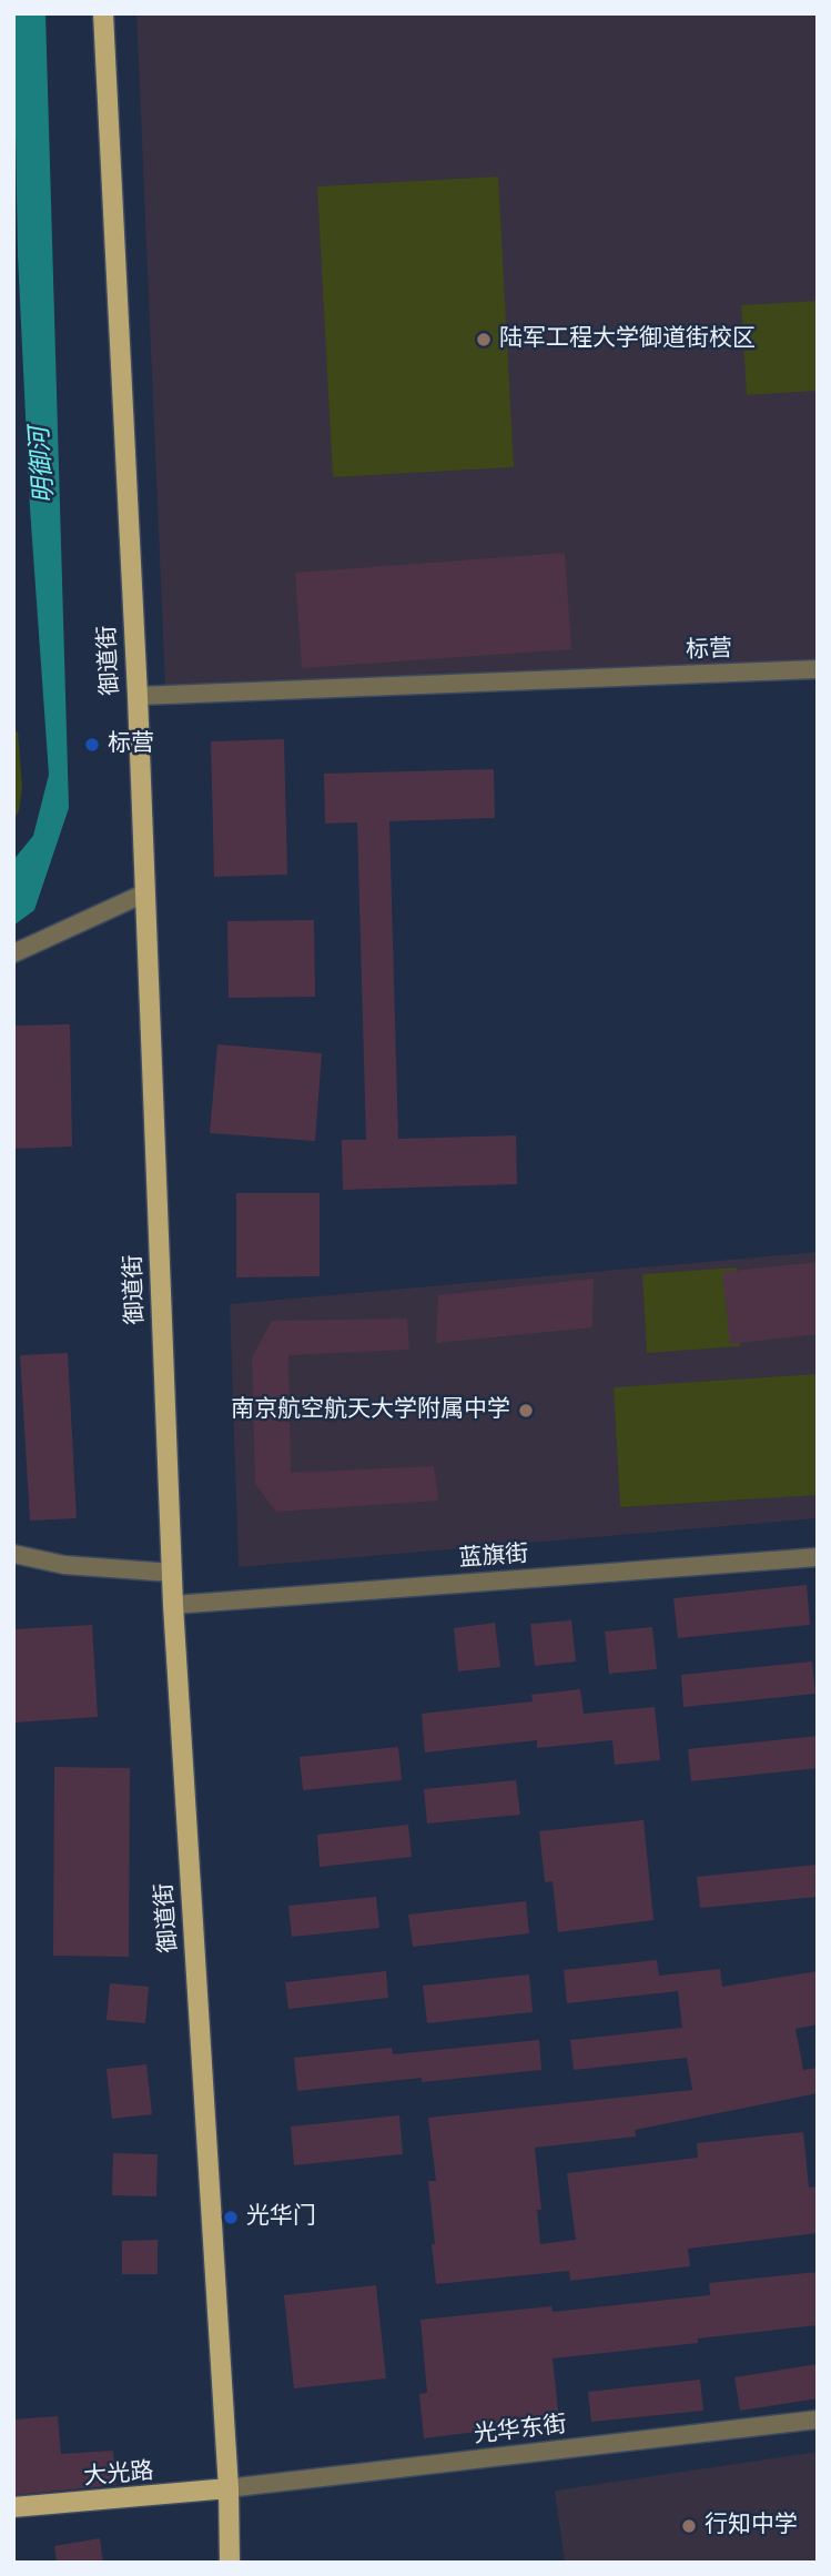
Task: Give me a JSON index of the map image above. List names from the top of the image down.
{
  "streets": {
    "main road": ["御道街"],
    "street": ["标营", "蓝旗街", "光华东街"]
  },
  "crossings": [
    ["标营", "御道街"],
    ["御道街", "蓝旗街"],
    ["御道街", "光华东街"]
  ],
  "water": ["明御河"],
  "places": [
    "陆军工程大学御道街校区",
    "标营",
    "南京航空航天大学附属中学",
    "光华门",
    "行知中学"
  ]
}
